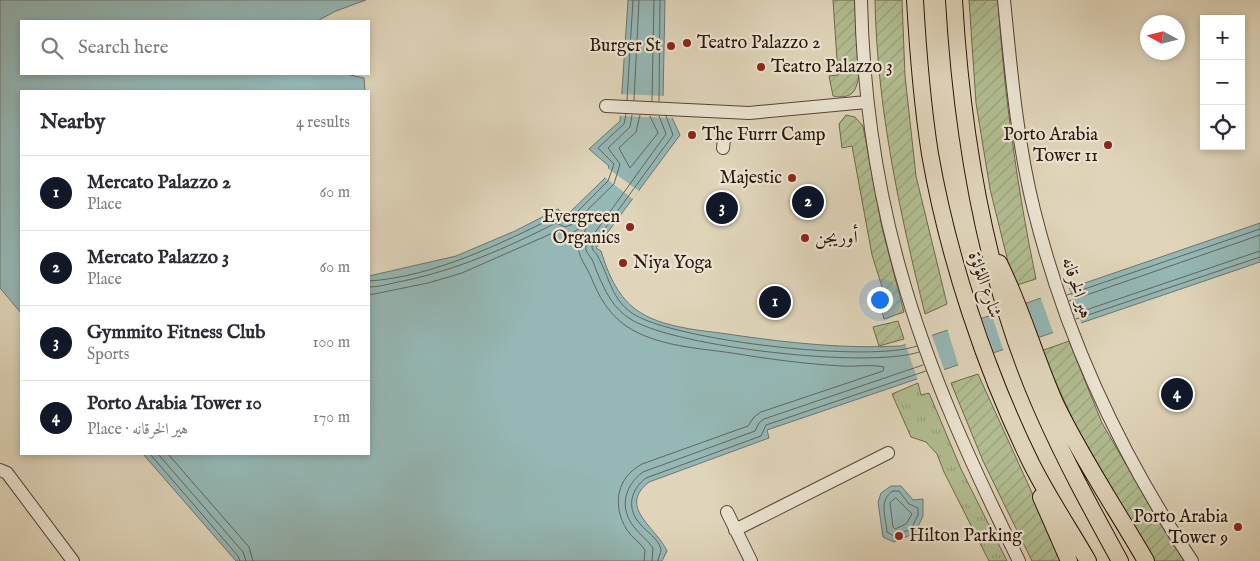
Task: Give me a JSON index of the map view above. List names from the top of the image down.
{
  "streets": {
    "main road": ["شارع اللؤلؤة"],
    "street": ["هير الخرقانه"]
  },
  "places": [
    "Teatro Palazzo 2",
    "Burger St",
    "Teatro Palazzo 3",
    "The Furrr Camp",
    "Porto Arabia Tower 11",
    "Majestic",
    "Evergreen Organics",
    "أوريجن",
    "Niya Yoga",
    "Porto Arabia Tower 9",
    "Hilton Parking"
  ],
  "north": "left",
  "page": {
    "map_buttons": ["+", "−"],
    "search": "Search here",
    "heading": ["Nearby", "4 results"],
    "list": [
      {
        "mark": "1",
        "name": "Mercato Palazzo 2",
        "note": "Place",
        "value": "60 m"
      },
      {
        "mark": "2",
        "name": "Mercato Palazzo 3",
        "note": "Place",
        "value": "60 m"
      },
      {
        "mark": "3",
        "name": "Gymmito Fitness Club",
        "note": "Sports",
        "value": "100 m"
      },
      {
        "mark": "4",
        "name": "Porto Arabia Tower 10",
        "note": "Place · هير الخرقانه",
        "value": "170 m"
      }
    ],
    "pins": [
      "2",
      "3",
      "1",
      "4"
    ]
  }
}
